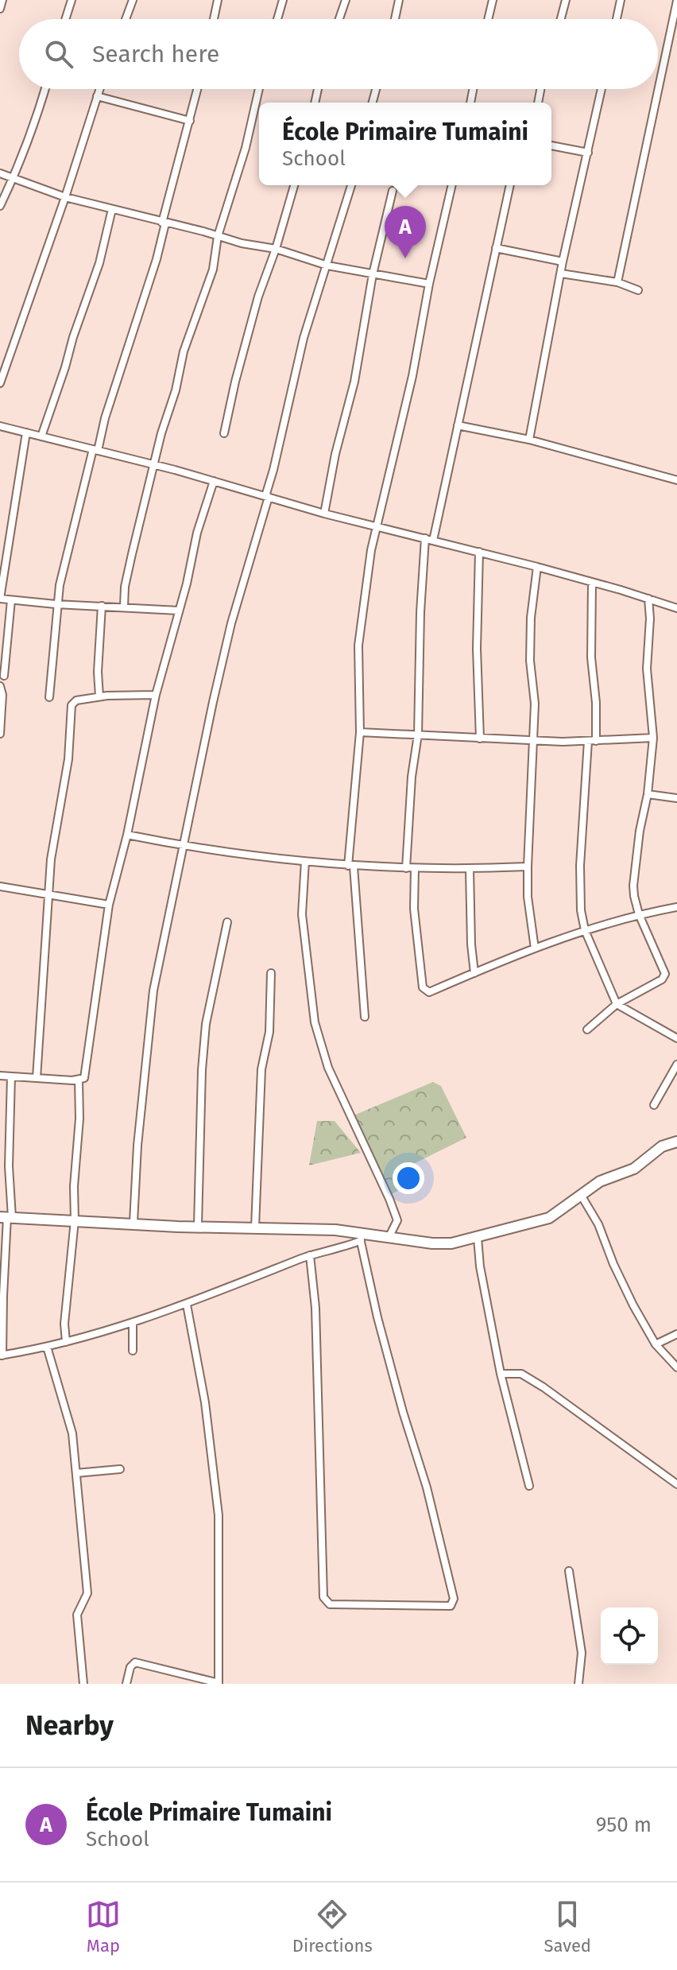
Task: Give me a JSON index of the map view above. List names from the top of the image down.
{
  "page": {
    "search": "Search here",
    "popup": ["École Primaire Tumaini", "School"],
    "pins": "A",
    "heading": "Nearby",
    "list": [
      {
        "mark": "A",
        "name": "École Primaire Tumaini",
        "note": "School",
        "value": "950 m"
      }
    ],
    "nav": ["Map", "Directions", "Saved"]
  }
}
